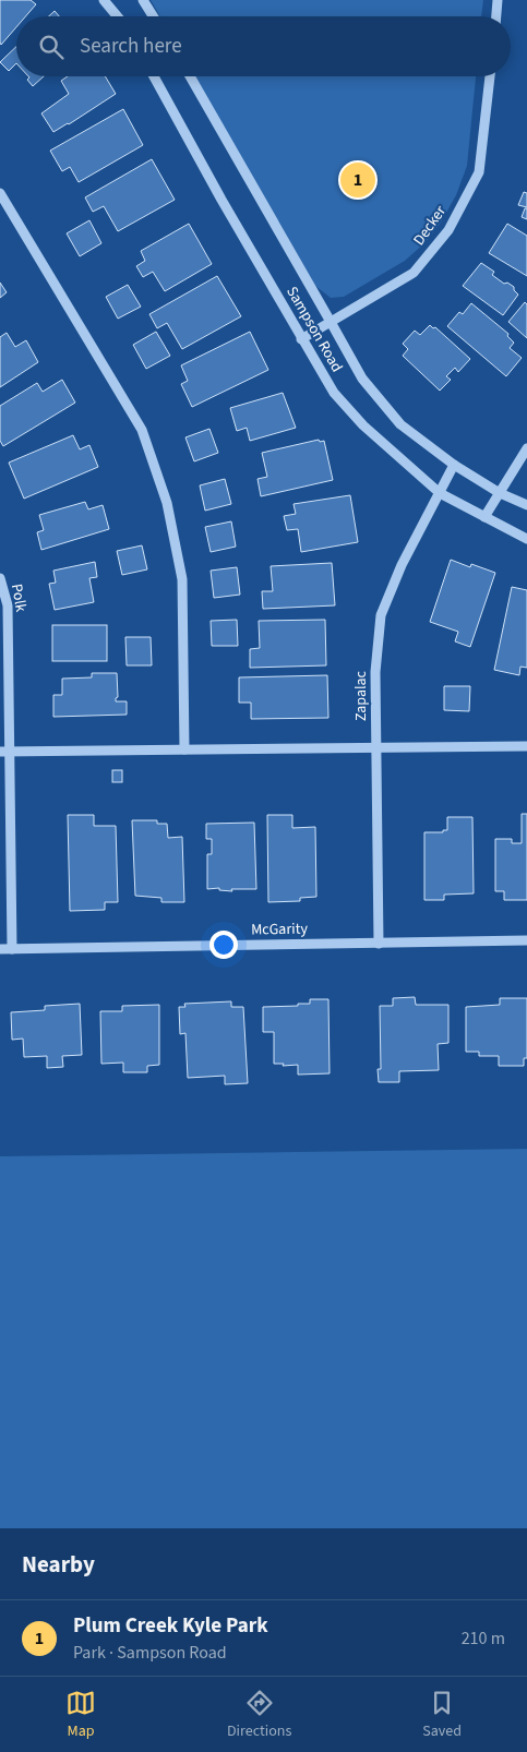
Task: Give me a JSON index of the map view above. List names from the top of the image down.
{
  "streets": {
    "street": [
      "Decker",
      "Sampson Road",
      "Polk",
      "Zapalac",
      "McGarity"
    ]
  },
  "crossings": [
    ["Decker", "Sampson Road"],
    ["Sampson Road", "Zapalac"],
    ["Polk", "McGarity"],
    ["Zapalac", "McGarity"]
  ],
  "page": {
    "search": "Search here",
    "pins": "1",
    "heading": "Nearby",
    "list": [
      {
        "mark": "1",
        "name": "Plum Creek Kyle Park",
        "note": "Park · Sampson Road",
        "value": "210 m"
      }
    ],
    "nav": ["Map", "Directions", "Saved"]
  }
}
